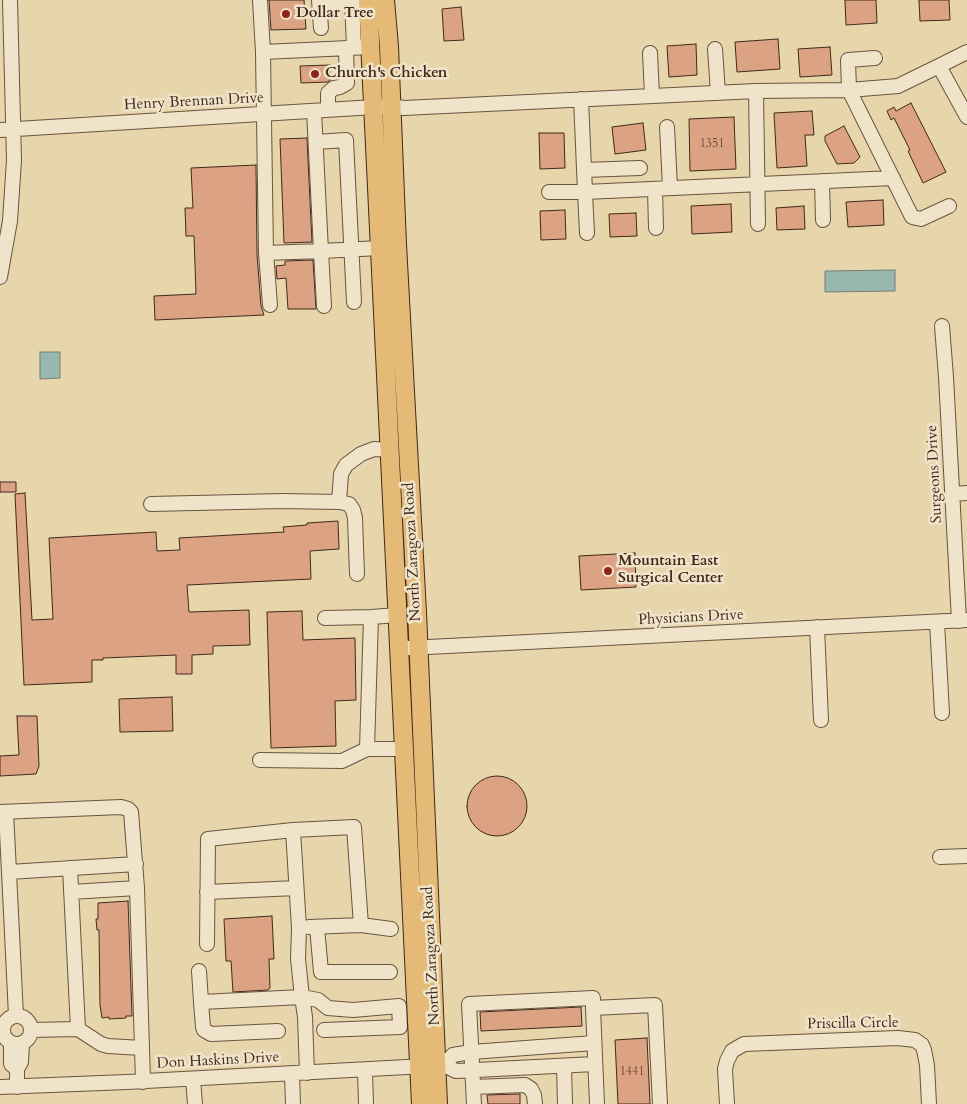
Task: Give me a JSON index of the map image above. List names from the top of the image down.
{
  "streets": {
    "main road": ["North Zaragoza Road"],
    "street": [
      "Henry Brennan Drive",
      "Surgeons Drive",
      "Physicians Drive",
      "Priscilla Circle",
      "Don Haskins Drive"
    ]
  },
  "crossings": [
    ["Henry Brennan Drive", "North Zaragoza Road"],
    ["Surgeons Drive", "Physicians Drive"],
    ["North Zaragoza Road", "Physicians Drive"],
    ["North Zaragoza Road", "Don Haskins Drive"]
  ],
  "places": ["Dollar Tree", "Church's Chicken", "Mountain East Surgical Center"],
  "house_numbers": ["1351", "1441"]
}
